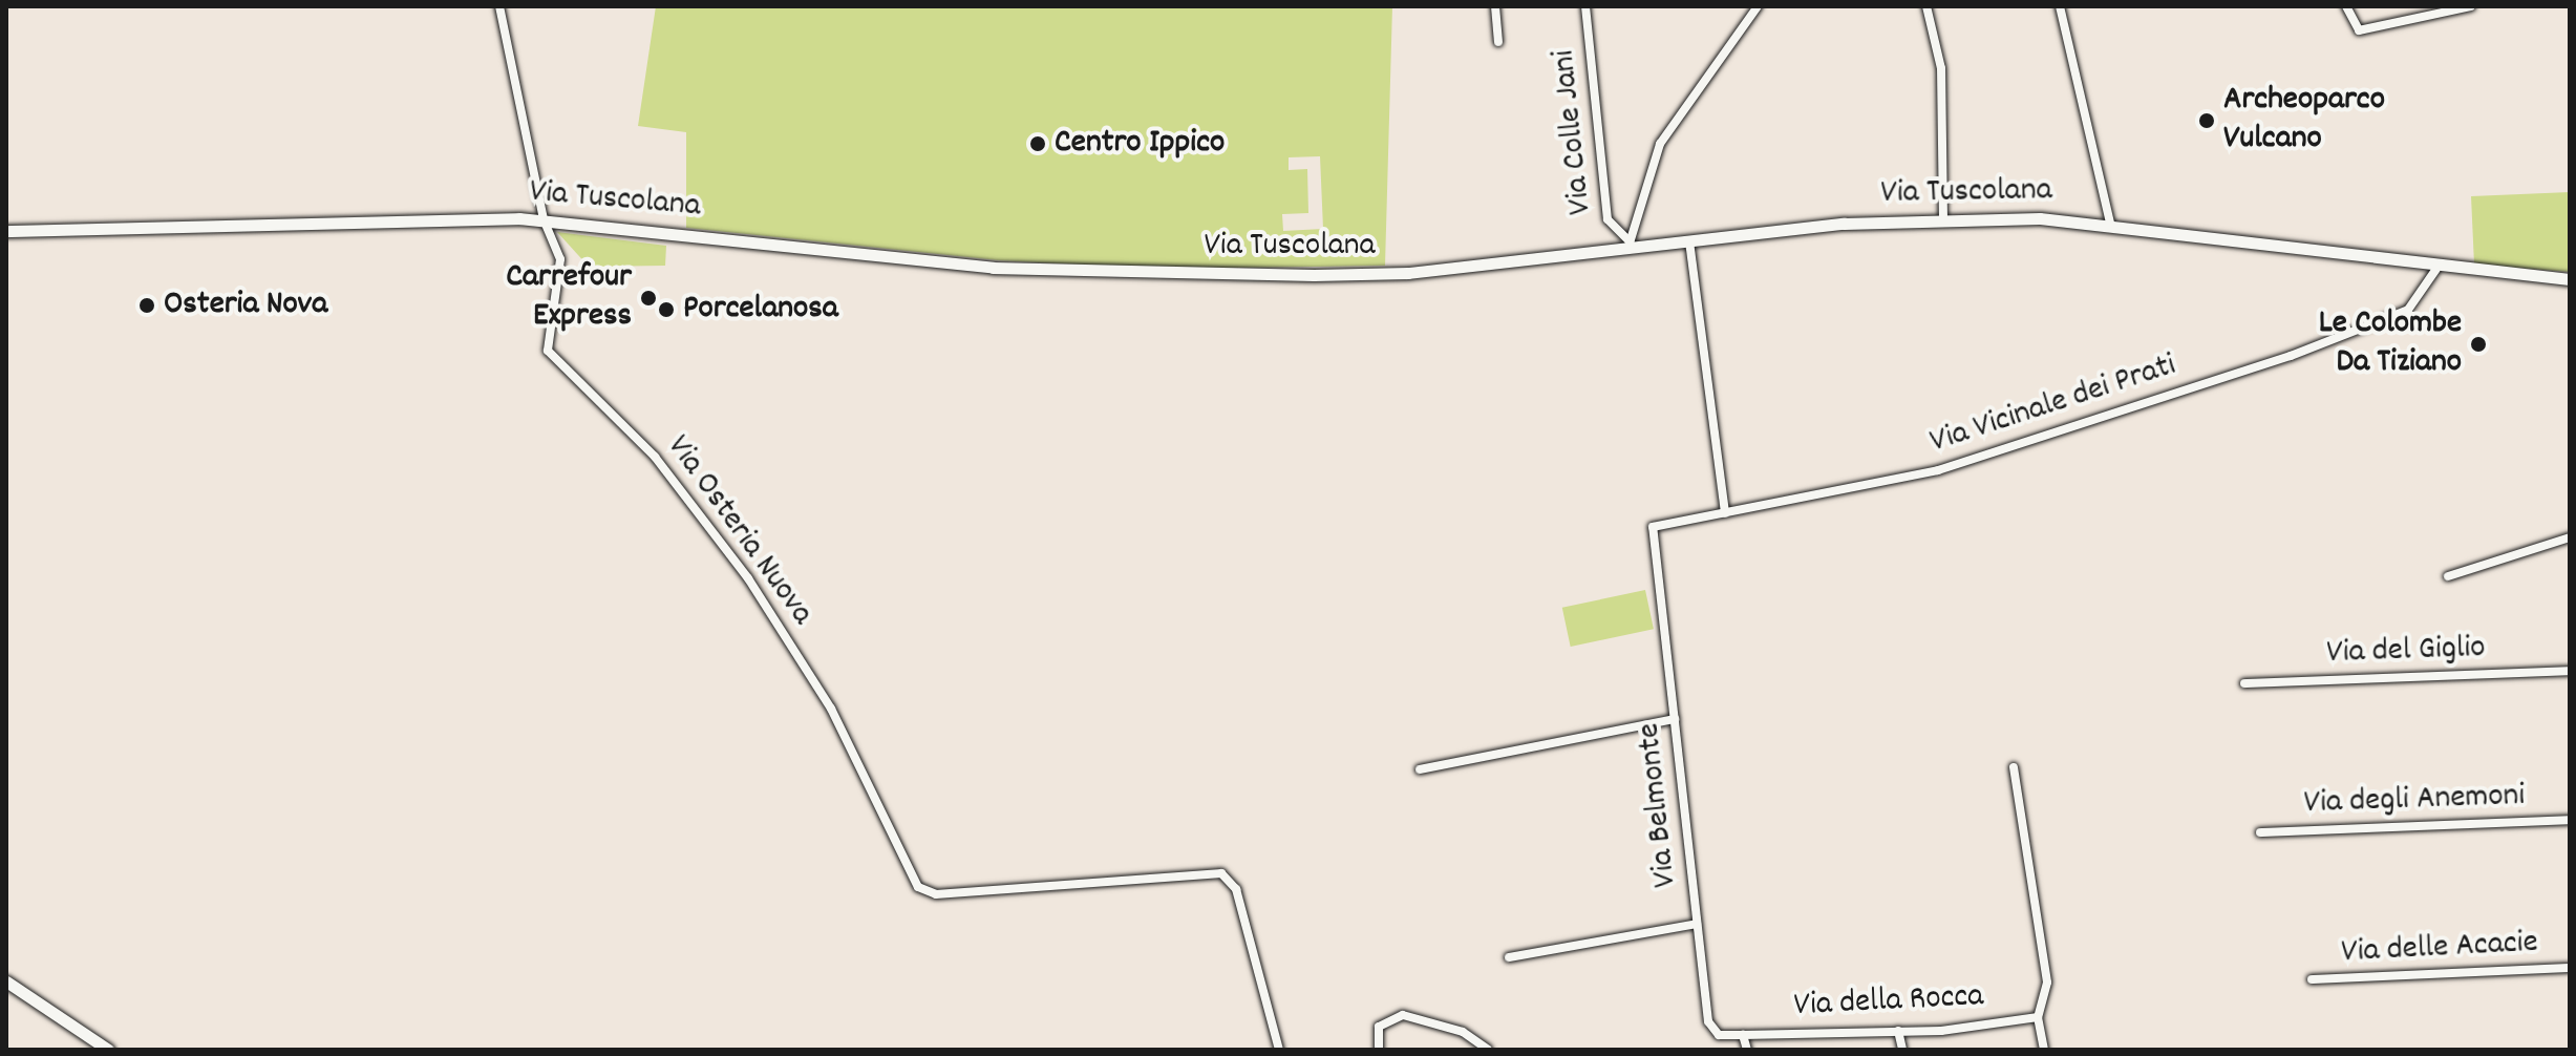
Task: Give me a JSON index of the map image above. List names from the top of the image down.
{
  "streets": {
    "main road": ["Via Tuscolana"],
    "street": [
      "Via Colle Jani",
      "Via Vicinale dei Prati",
      "Via Osteria Nuova",
      "Via del Giglio",
      "Via degli Anemoni",
      "Via Belmonte",
      "Via delle Acacie",
      "Via della Rocca"
    ]
  },
  "crossings": [
    ["Via Colle Jani", "Via Tuscolana"],
    ["Via Tuscolana", "Via Vicinale dei Prati"],
    ["Via Tuscolana", "Via Osteria Nuova"],
    ["Via Vicinale dei Prati", "Via Belmonte"],
    ["Via Belmonte", "Via della Rocca"]
  ],
  "places": [
    "Archeoparco Vulcano",
    "Centro Ippico",
    "Carrefour Express",
    "Osteria Nova",
    "Porcelanosa",
    "Le Colombe Da Tiziano"
  ]
}
